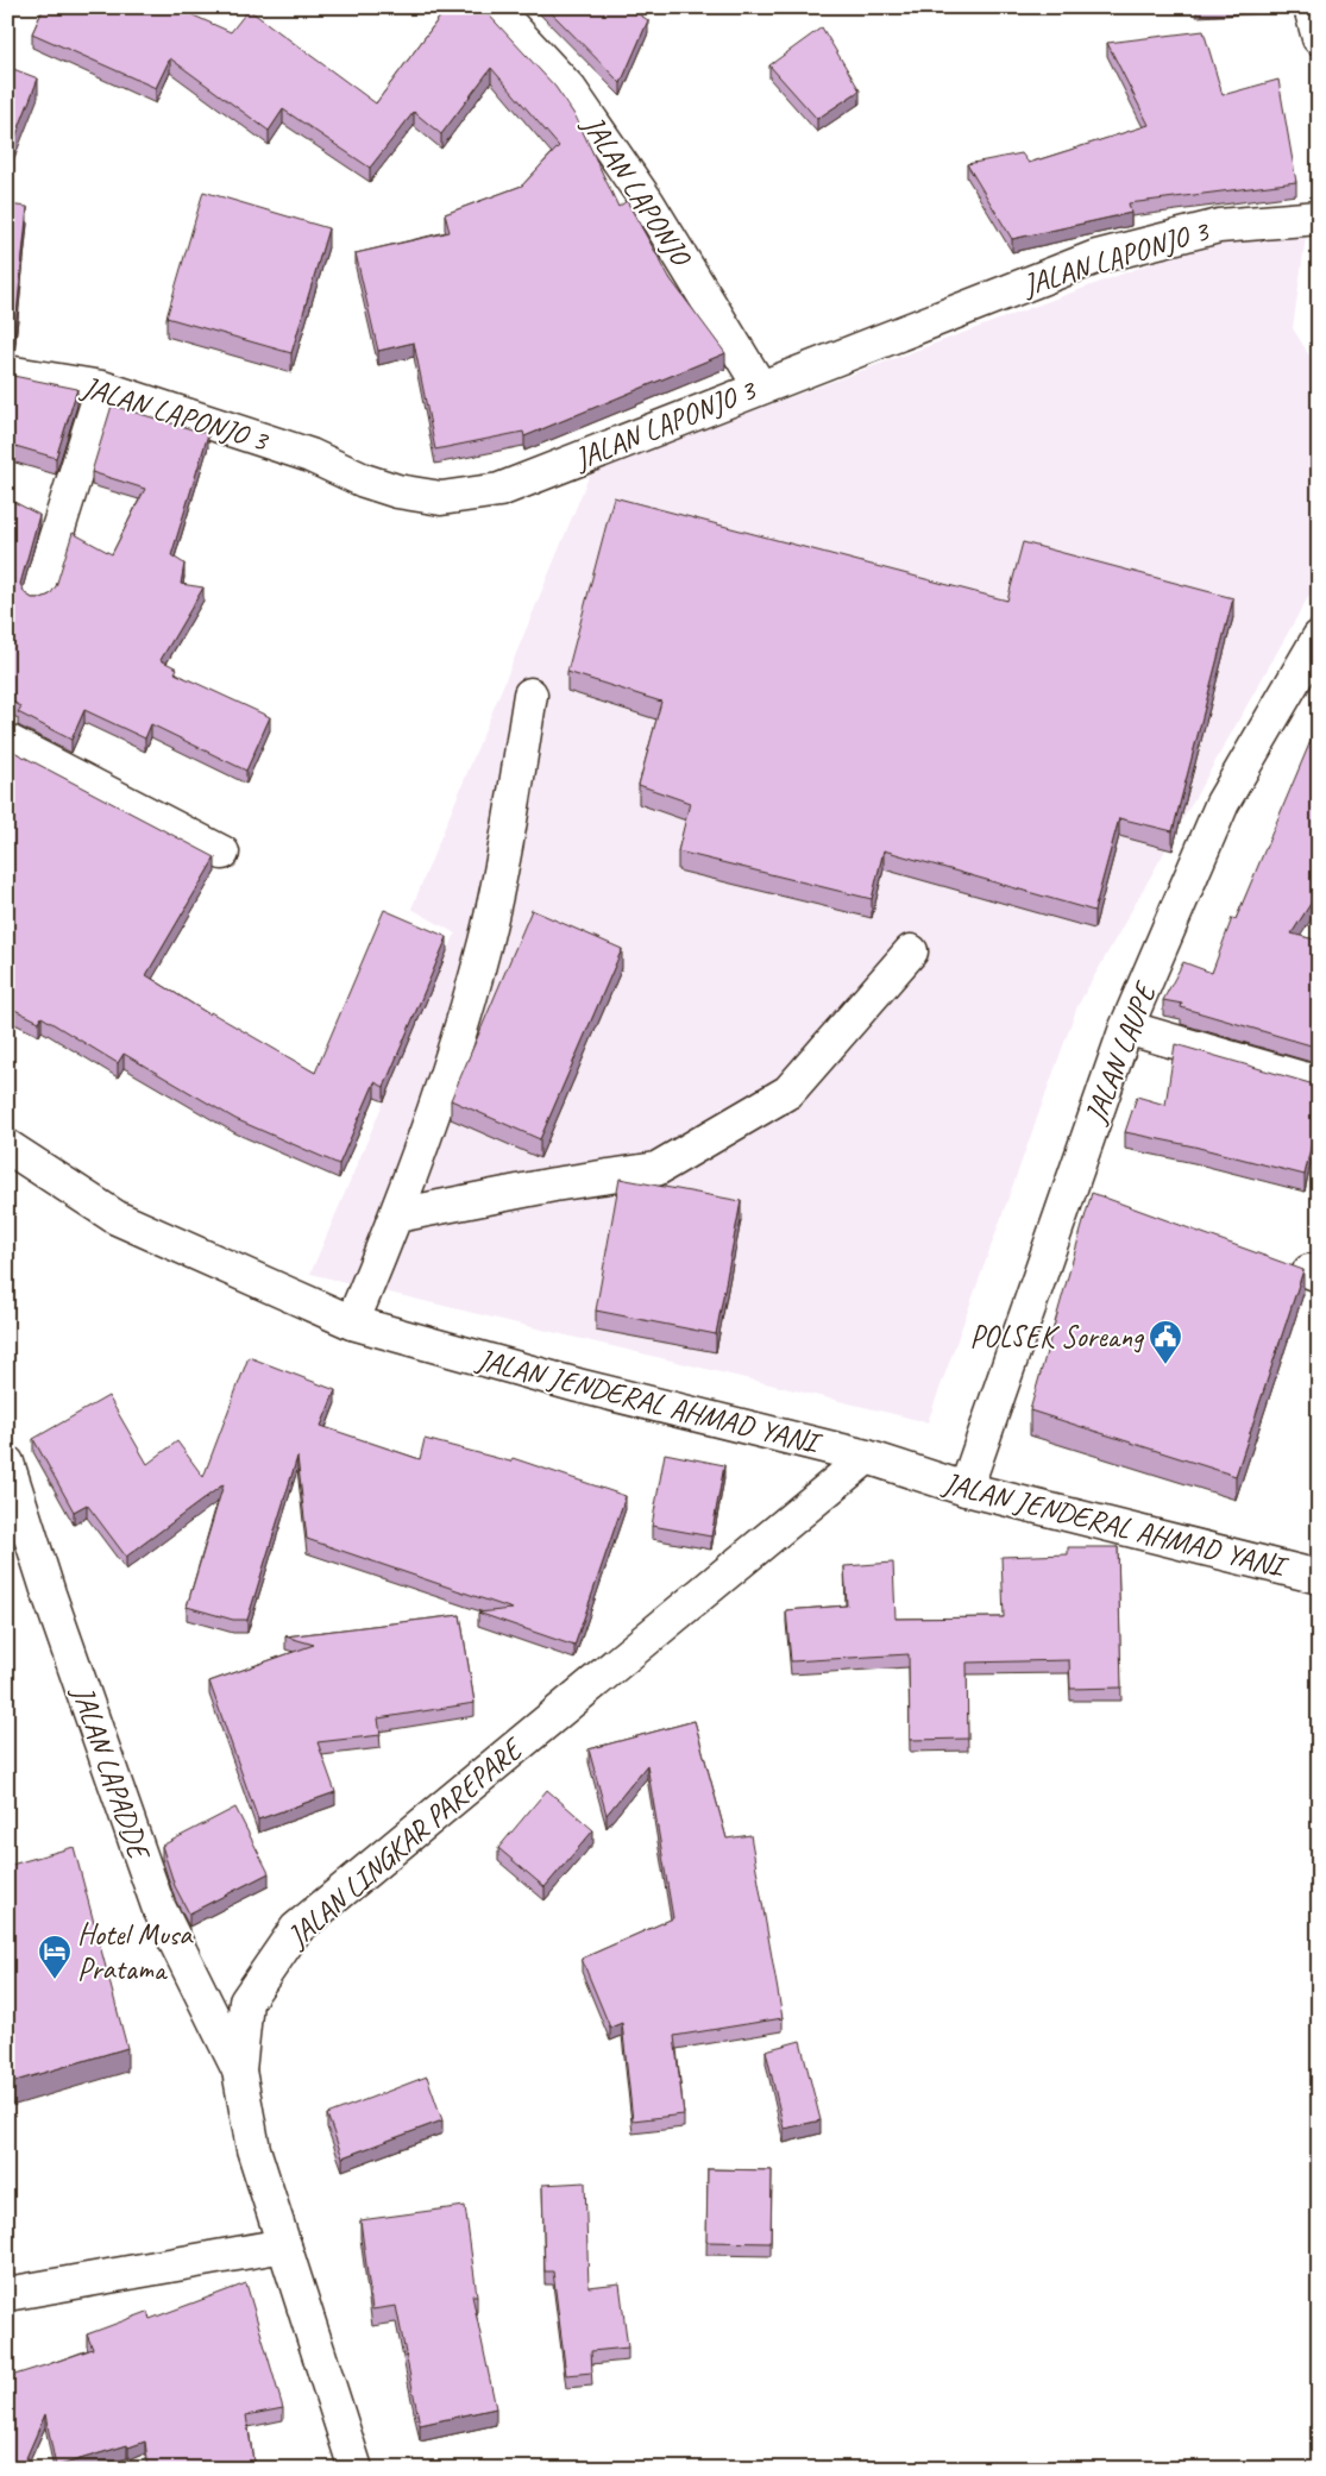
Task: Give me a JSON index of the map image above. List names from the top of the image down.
{
  "streets": {
    "main road": [
      "JALAN LAPONJO",
      "JALAN LAPONJO 3",
      "JALAN LAUPE",
      "JALAN JENDERAL AHMAD YANI",
      "JALAN LAPADDE",
      "JALAN LINGKAR PAREPARE"
    ]
  },
  "crossings": [
    ["JALAN LAPONJO", "JALAN LAPONJO 3"],
    ["JALAN LAUPE", "JALAN JENDERAL AHMAD YANI"],
    ["JALAN JENDERAL AHMAD YANI", "JALAN LINGKAR PAREPARE"],
    ["JALAN LAPADDE", "JALAN LINGKAR PAREPARE"]
  ],
  "places": {
    "public building": ["POLSEK Soreang"],
    "hotel": ["Hotel Musa Pratama"]
  }
}
